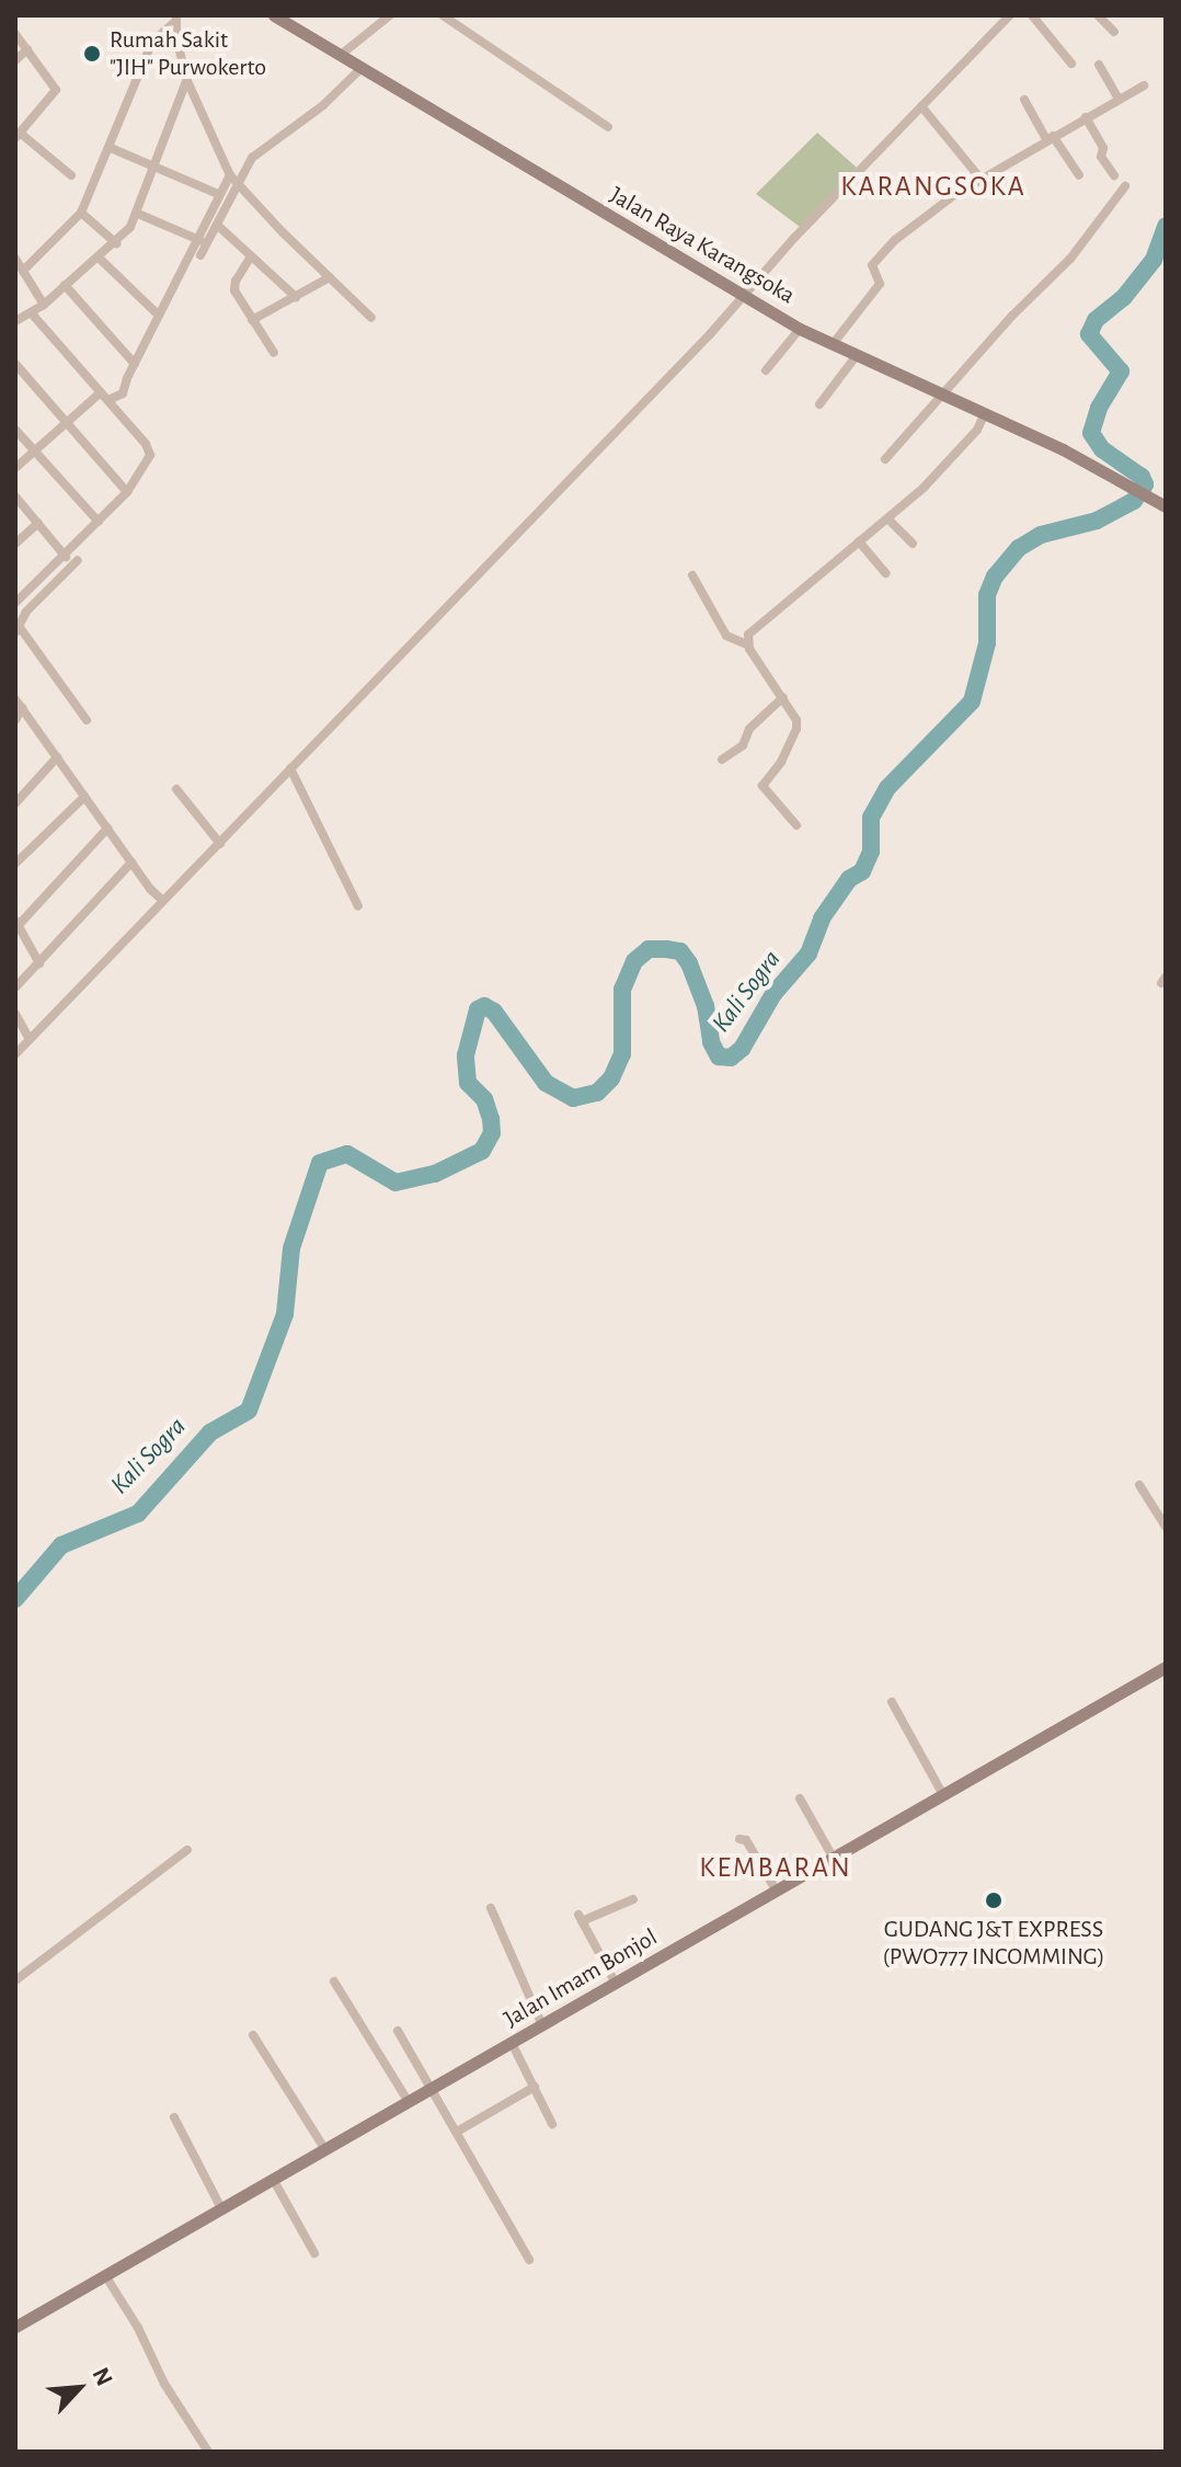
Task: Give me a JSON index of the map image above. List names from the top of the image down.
{
  "streets": {
    "main road": ["Jalan Raya Karangsoka", "Jalan Imam Bonjol"]
  },
  "districts": ["KARANGSOKA", "KEMBARAN"],
  "water": ["Kali Sogra"],
  "places": ["Rumah Sakit \"JIH\" Purwokerto", "GUDANG J&T EXPRESS (PWO777 INCOMMING)"],
  "north": "top right"
}
